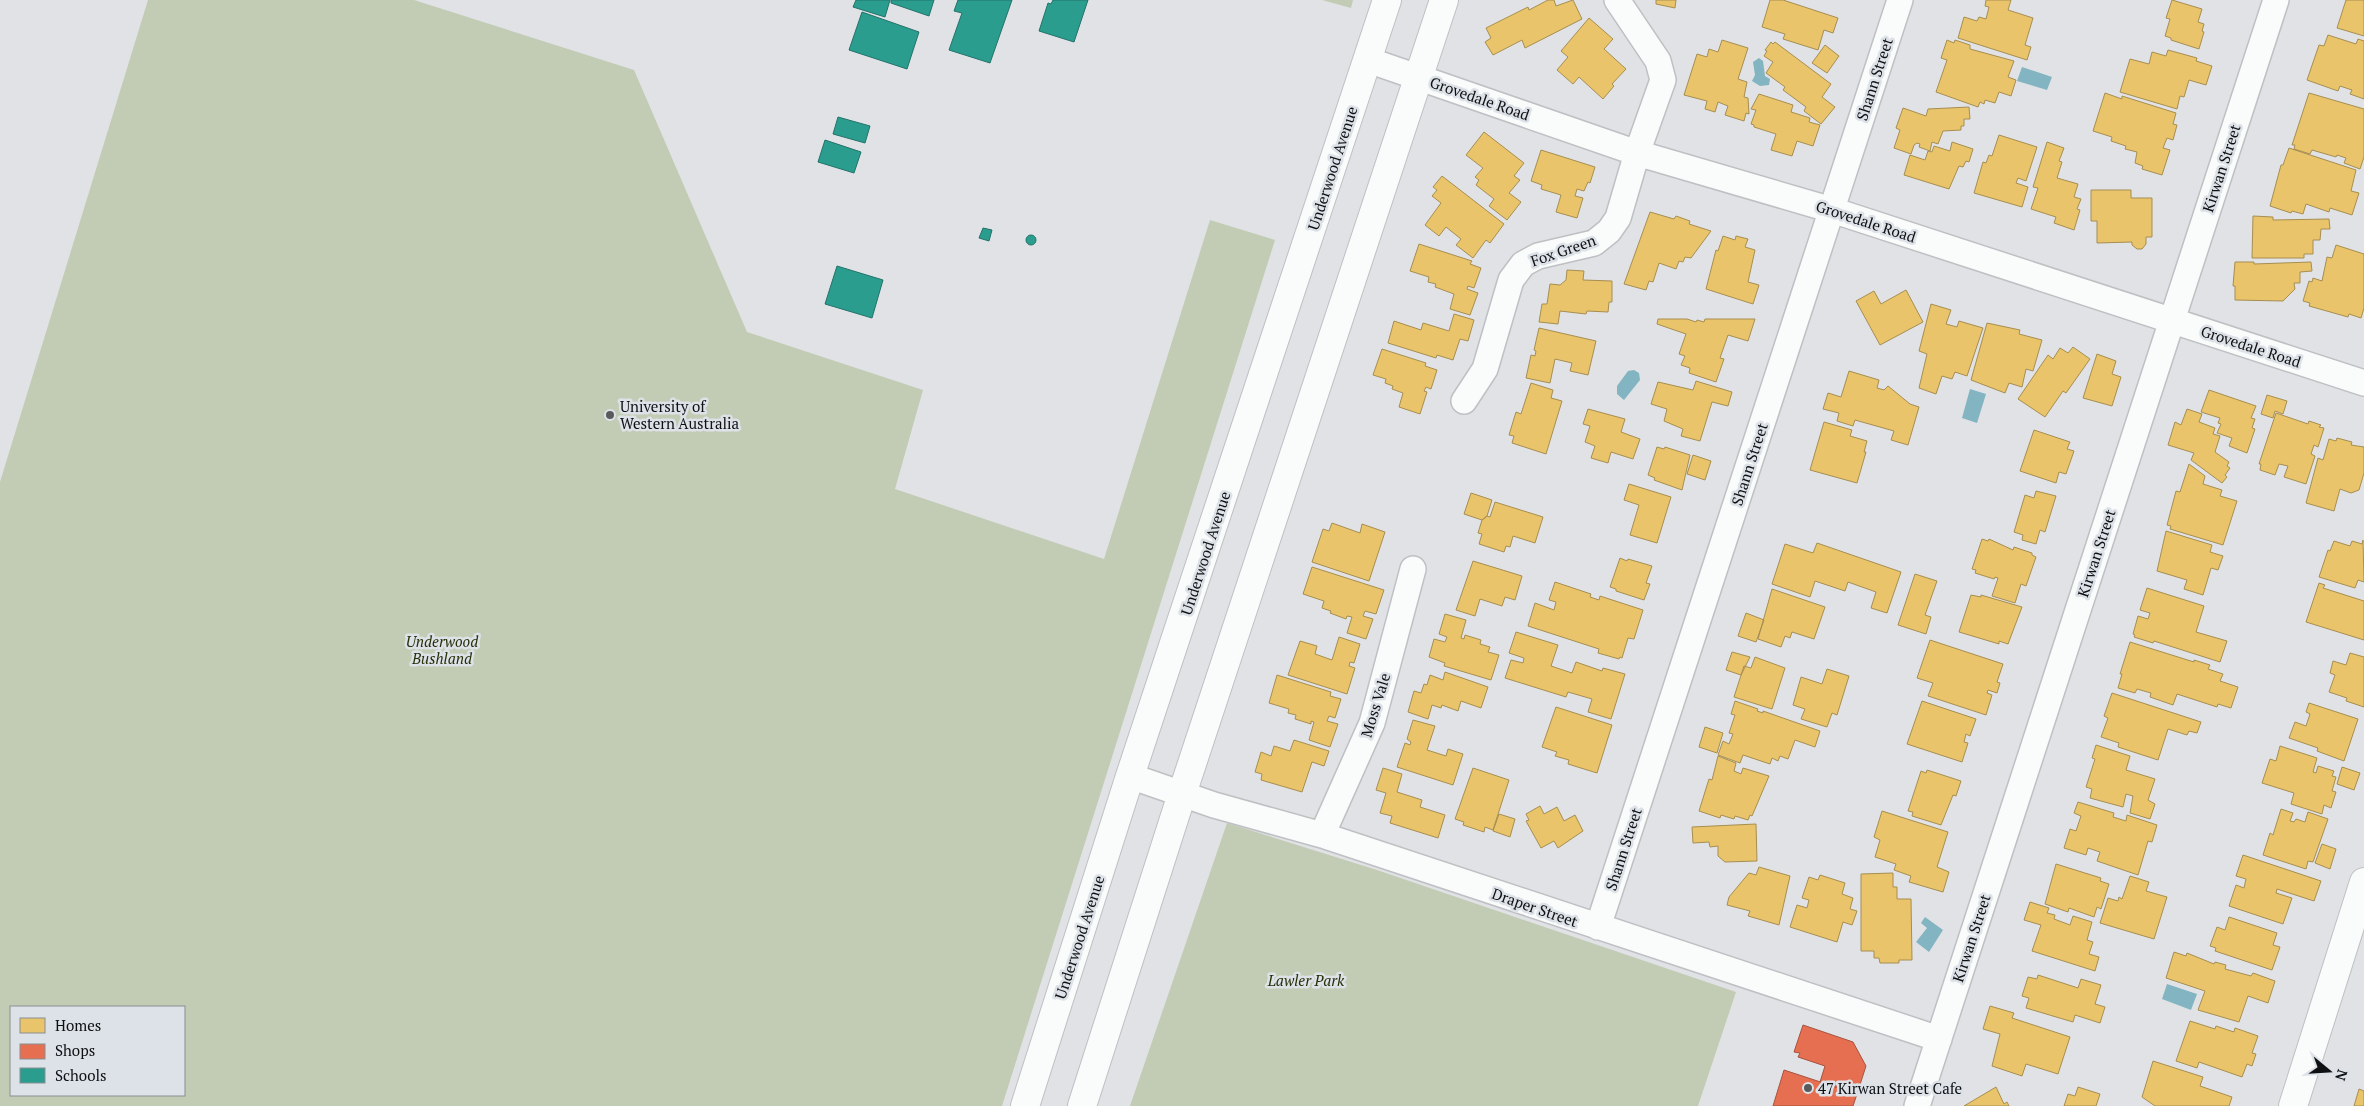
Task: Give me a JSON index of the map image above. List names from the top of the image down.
{
  "streets": {
    "main road": ["Underwood Avenue"],
    "street": [
      "Shann Street",
      "Grovedale Road",
      "Kirwan Street",
      "Fox Green",
      "Moss Vale",
      "Draper Street"
    ]
  },
  "crossings": [
    ["Shann Street", "Grovedale Road"],
    ["Shann Street", "Draper Street"],
    ["Grovedale Road", "Underwood Avenue"],
    ["Grovedale Road", "Kirwan Street"],
    ["Grovedale Road", "Fox Green"],
    ["Underwood Avenue", "Draper Street"],
    ["Kirwan Street", "Draper Street"],
    ["Moss Vale", "Draper Street"]
  ],
  "parks": ["Underwood Bushland", "Lawler Park"],
  "places": ["University of Western Australia", "47 Kirwan Street Cafe"],
  "legend": ["Homes", "Shops", "Schools"],
  "north": "right"
}
